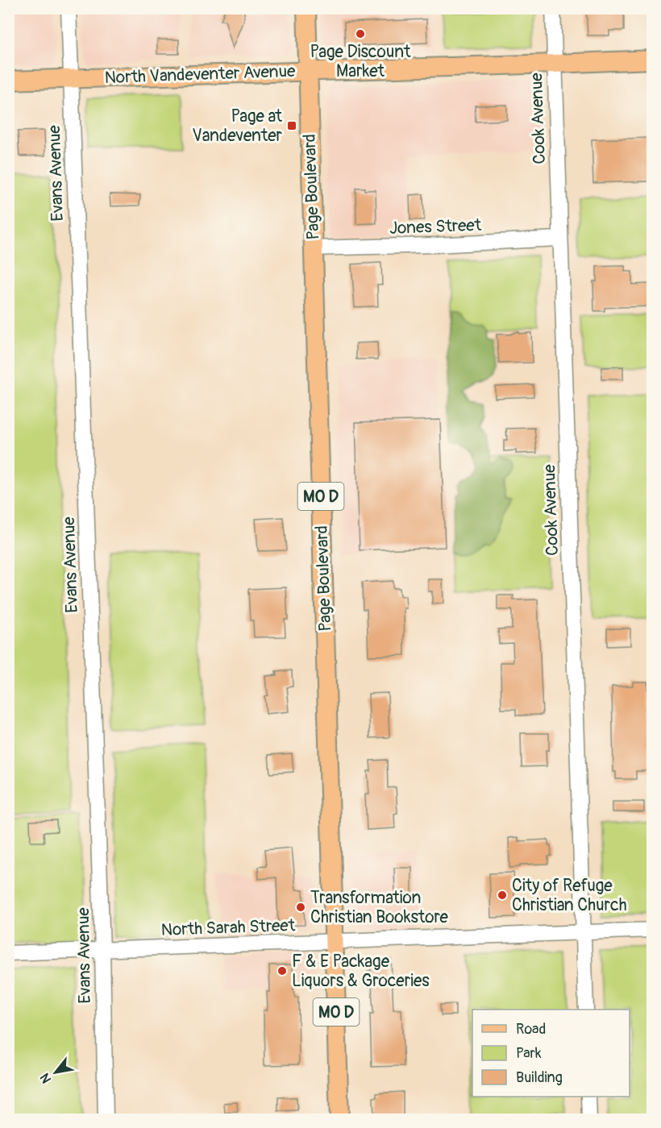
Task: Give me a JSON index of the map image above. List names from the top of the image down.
{
  "streets": {
    "main road": ["North Vandeventer Avenue", "Page Boulevard", "MO D"],
    "street": [
      "Cook Avenue",
      "Evans Avenue",
      "Jones Street",
      "North Sarah Street"
    ]
  },
  "crossings": [
    ["North Vandeventer Avenue", "Cook Avenue"],
    ["North Vandeventer Avenue", "Evans Avenue"],
    ["North Vandeventer Avenue", "Page Boulevard"],
    ["Cook Avenue", "Jones Street"],
    ["Cook Avenue", "North Sarah Street"],
    ["Evans Avenue", "North Sarah Street"],
    ["Page Boulevard", "Jones Street"],
    ["Page Boulevard", "North Sarah Street"]
  ],
  "places": {
    "other": [
      "Page Discount Market",
      "City of Refuge Christian Church",
      "Transformation Christian Bookstore",
      "F & E Package Liquors & Groceries"
    ],
    "transit": ["Page at Vandeventer"]
  },
  "legend": ["Road", "Park", "Building"],
  "north": "bottom left"
}
